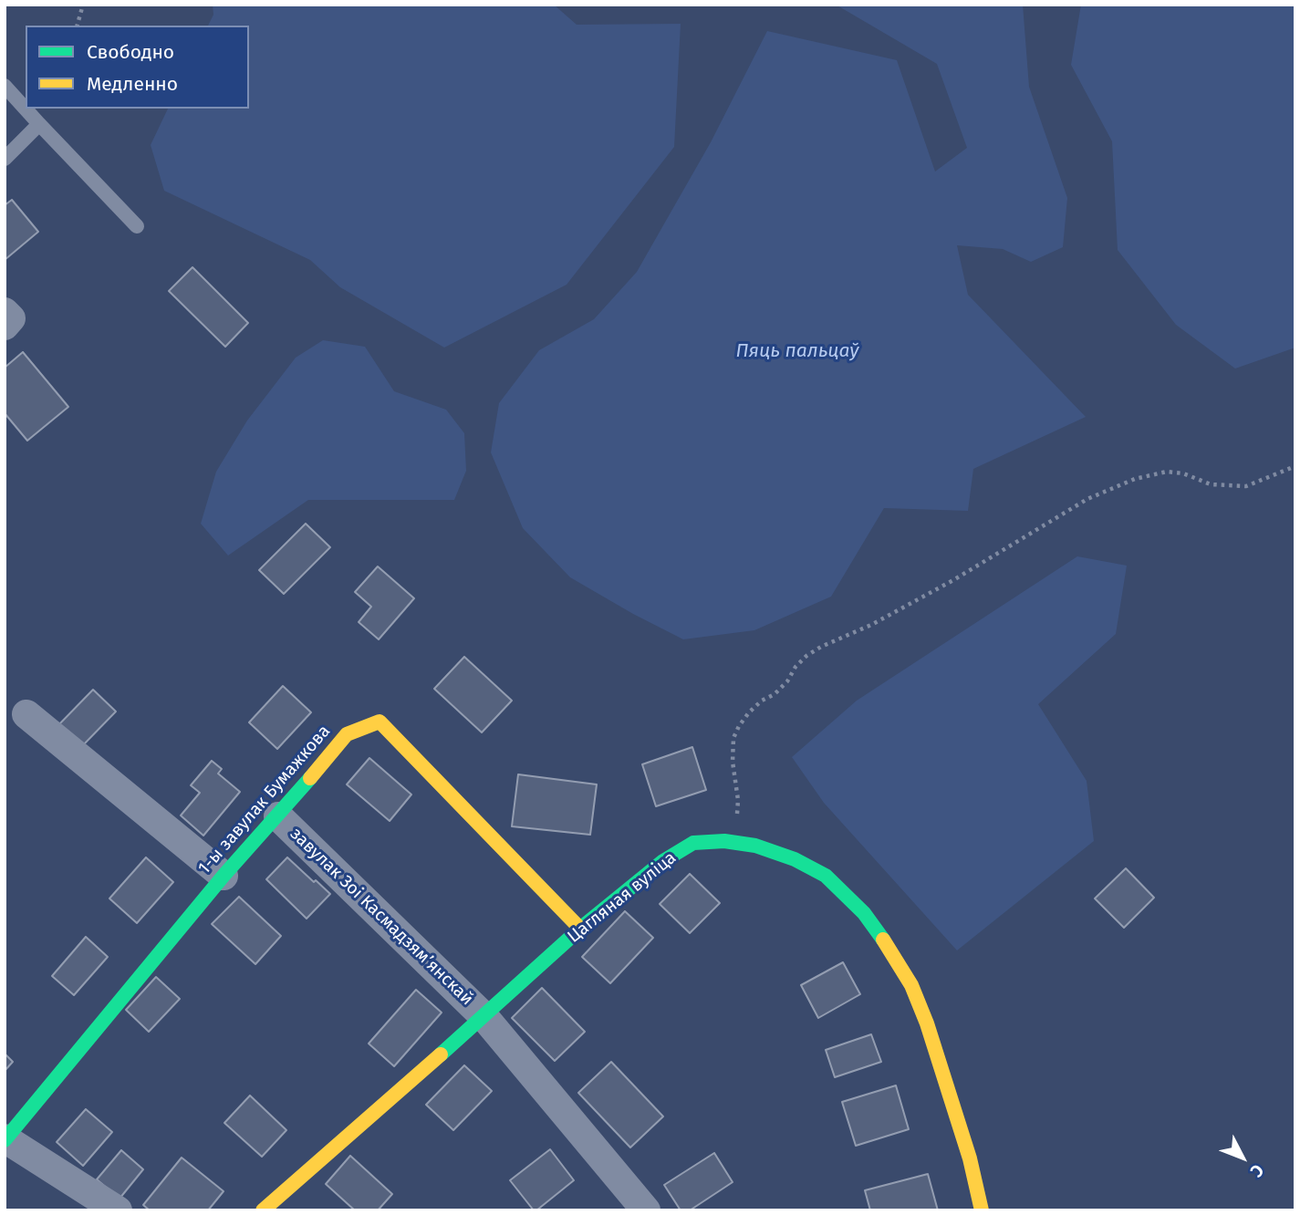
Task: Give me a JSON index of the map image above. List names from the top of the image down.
{
  "streets": {
    "street": ["1-ы завулак Бумажкова", "Цагляная вуліца", "завулак Зоі Касмадзямʼянскай"]
  },
  "crossings": [
    ["1-ы завулак Бумажкова", "Цагляная вуліца"],
    ["1-ы завулак Бумажкова", "завулак Зоі Касмадзямʼянскай"],
    ["Цагляная вуліца", "завулак Зоі Касмадзямʼянскай"]
  ],
  "water": ["Пяць пальцаў"],
  "legend": ["Свободно", "Медленно"],
  "north": "bottom right"
}
